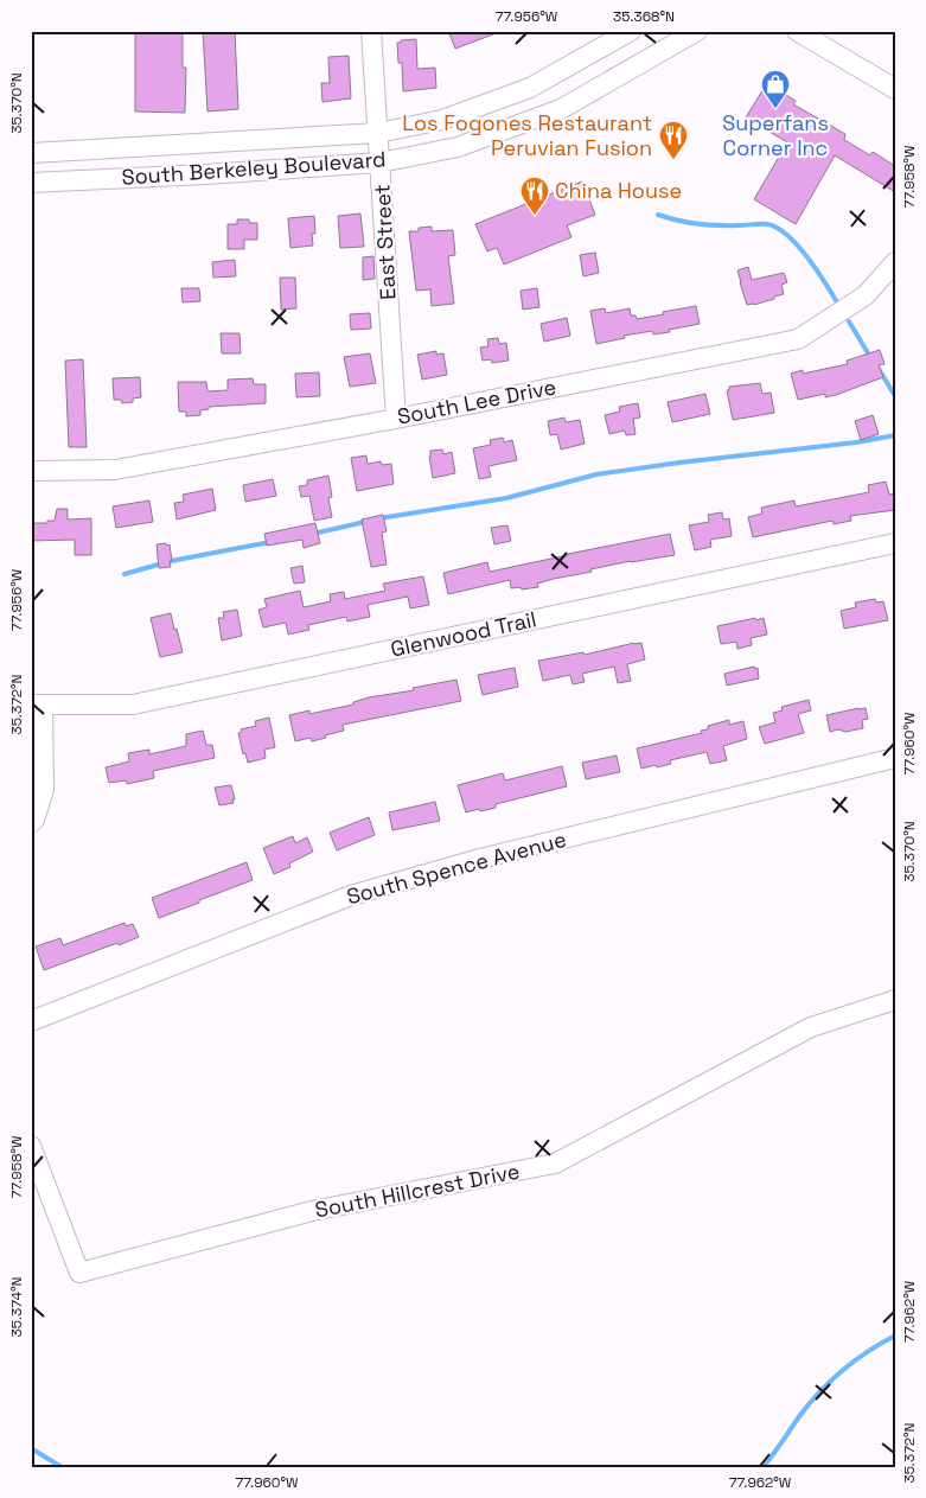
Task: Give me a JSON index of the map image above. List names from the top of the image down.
{
  "streets": {
    "street": [
      "South Berkeley Boulevard",
      "East Street",
      "South Lee Drive",
      "Glenwood Trail",
      "South Spence Avenue",
      "South Hillcrest Drive"
    ]
  },
  "crossings": [
    ["South Berkeley Boulevard", "East Street"],
    ["East Street", "South Lee Drive"]
  ],
  "places": {
    "shop": ["Superfans Corner Inc"],
    "restaurant": ["Los Fogones Restaurant Peruvian Fusion", "China House"]
  },
  "coordinates": [
    "77.956°W",
    "35.368°N",
    "35.370°N",
    "77.958°W",
    "35.372°N",
    "77.960°W",
    "35.374°N",
    "77.962°W"
  ]
}
